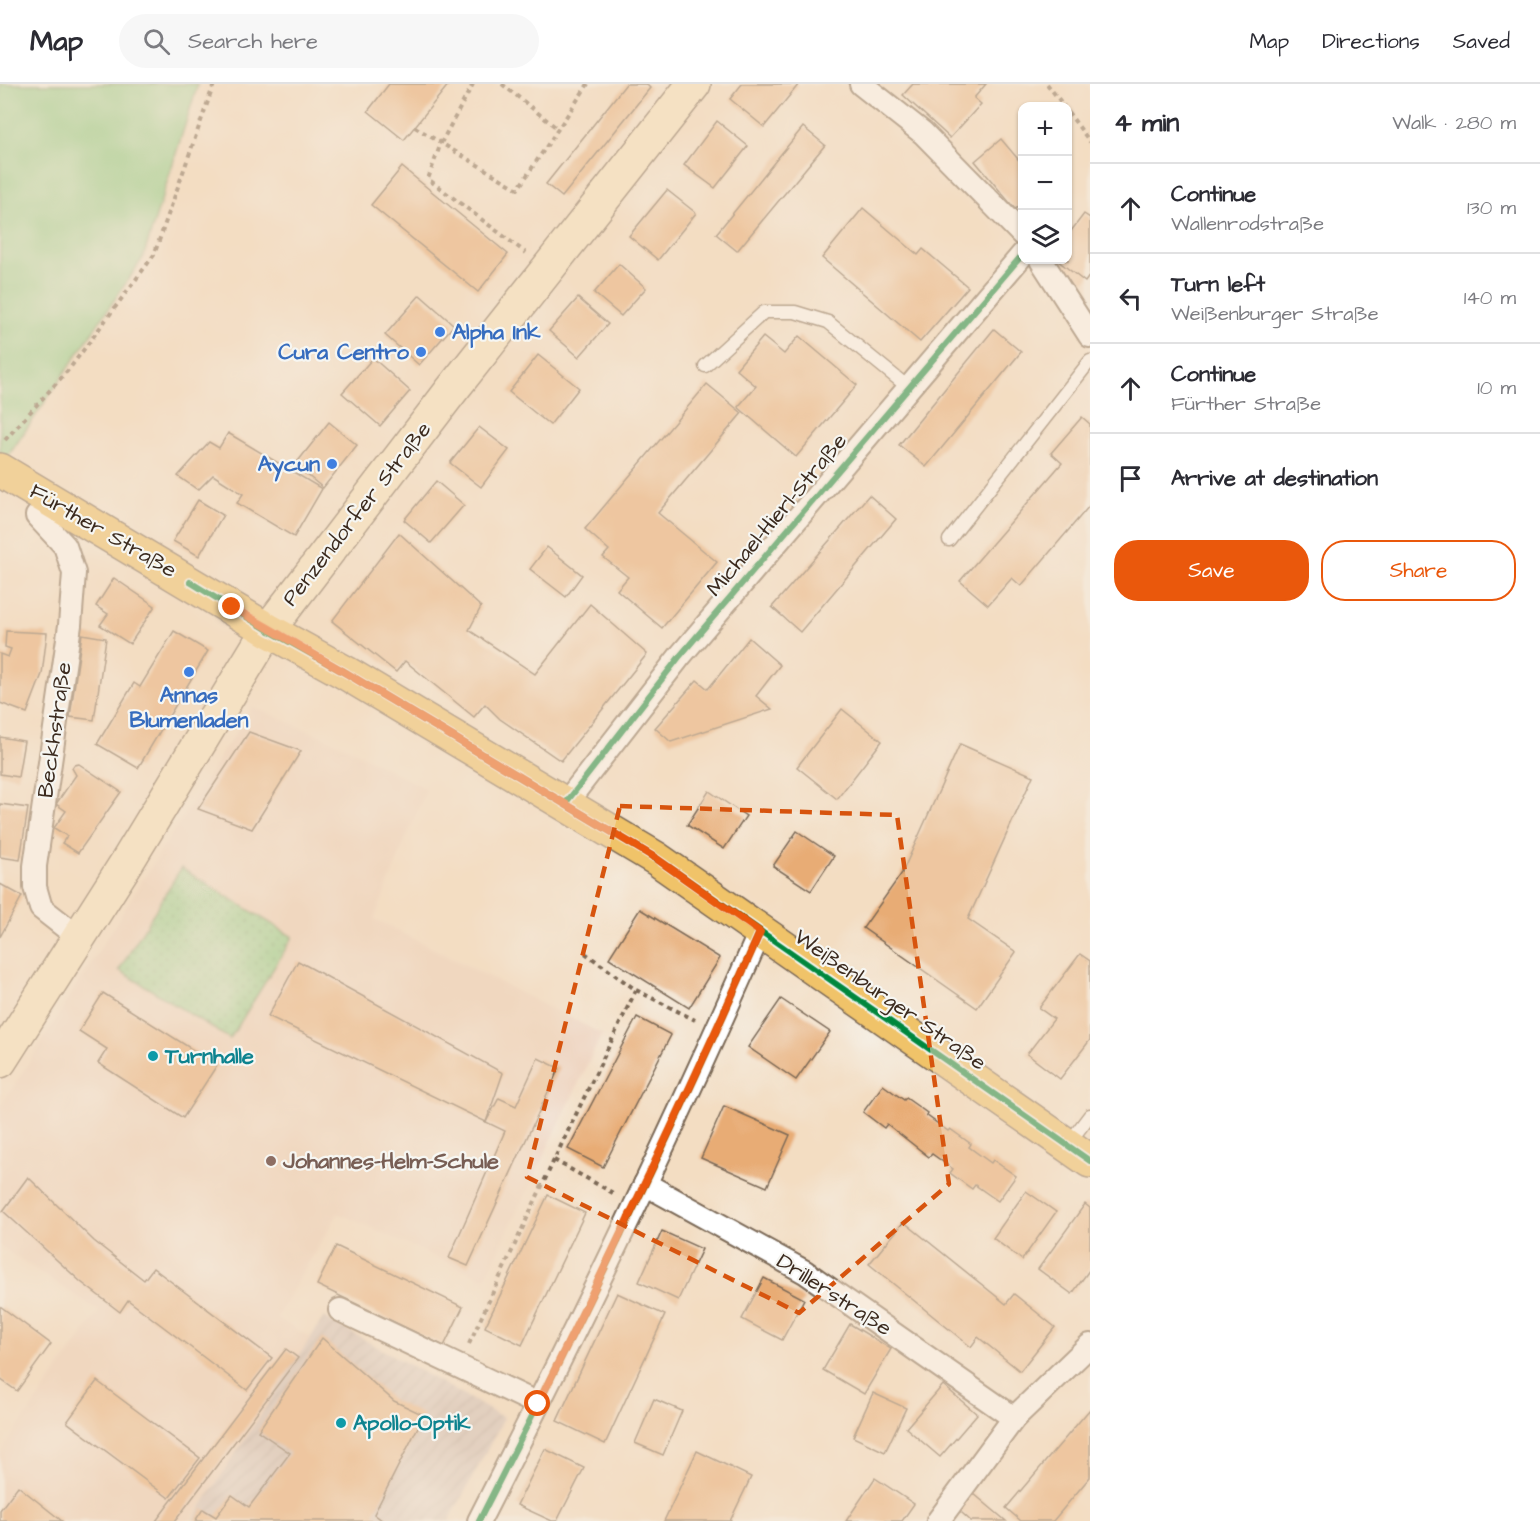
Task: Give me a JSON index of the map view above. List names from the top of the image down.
{
  "streets": {
    "main road": ["Penzendorfer Straße", "Fürther Straße", "Weißenburger Straße"],
    "street": ["Michael-Hierl-Straße", "Beckhstraße", "Drillerstraße"]
  },
  "crossings": [
    ["Penzendorfer Straße", "Fürther Straße"],
    ["Penzendorfer Straße", "Beckhstraße"],
    ["Penzendorfer Straße", "Weißenburger Straße"],
    ["Michael-Hierl-Straße", "Weißenburger Straße"],
    ["Fürther Straße", "Weißenburger Straße"]
  ],
  "places": [
    "Alpha Ink",
    "Cura Centro",
    "Aycun",
    "Annas Blumenladen",
    "Turnhalle",
    "Johannes-Helm-Schule",
    "Apollo-Optik"
  ],
  "page": {
    "header": "Map",
    "search": "Search here",
    "nav": ["Map", "Directions", "Saved"],
    "heading": ["4 min", "Walk · 280 m"],
    "map_buttons": ["+", "−"],
    "list": [
      ["Continue", "Wallenrodstraße", "130 m"],
      ["Turn left", "Weißenburger Straße", "140 m"],
      ["Continue", "Fürther Straße", "10 m"],
      "Arrive at destination"
    ],
    "buttons": ["Save", "Share"]
  }
}
